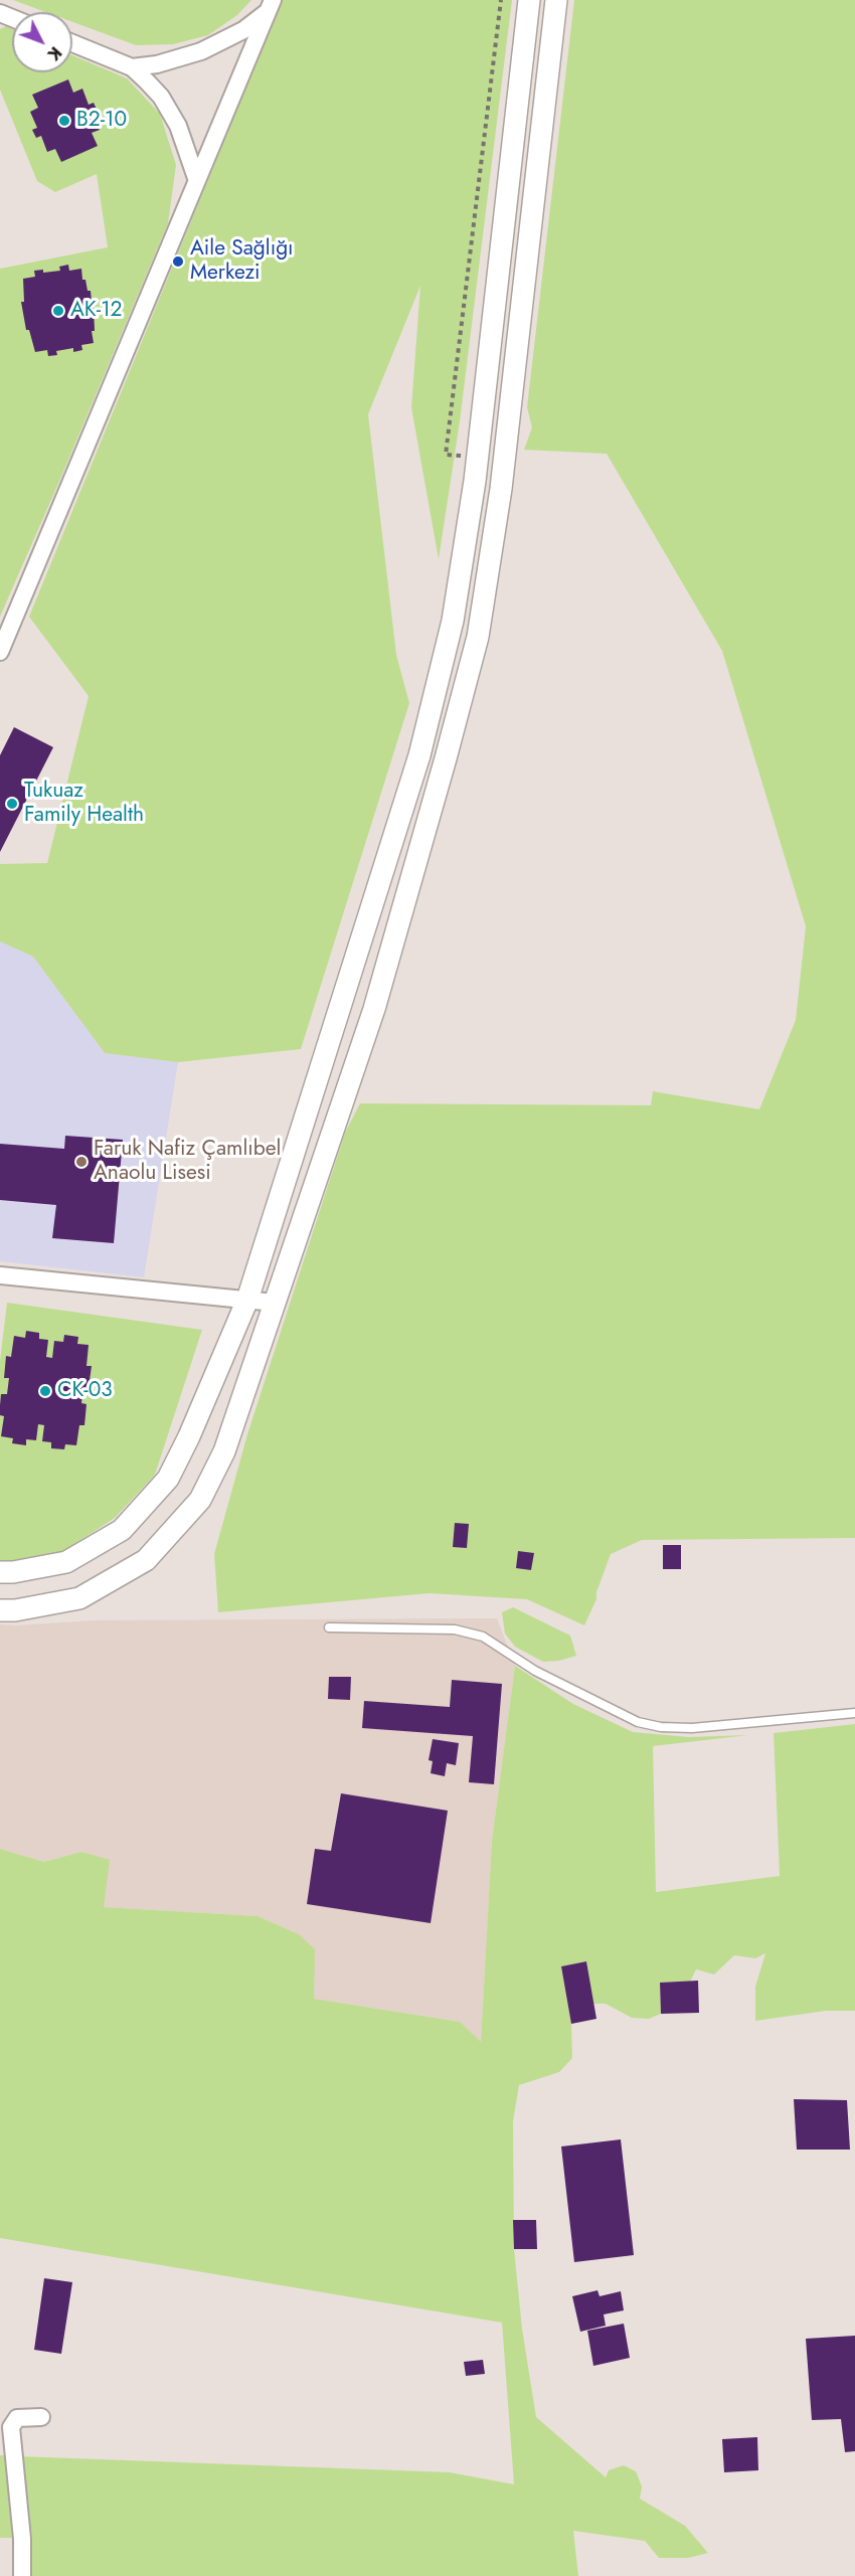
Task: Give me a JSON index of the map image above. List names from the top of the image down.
{
  "places": [
    "B2-10",
    "Aile Sağlığı Merkezi",
    "AK-12",
    "Tukuaz Family Health",
    "Faruk Nafiz Çamlıbel Anaolu Lisesi",
    "CK-03"
  ],
  "north": "bottom right"
}
